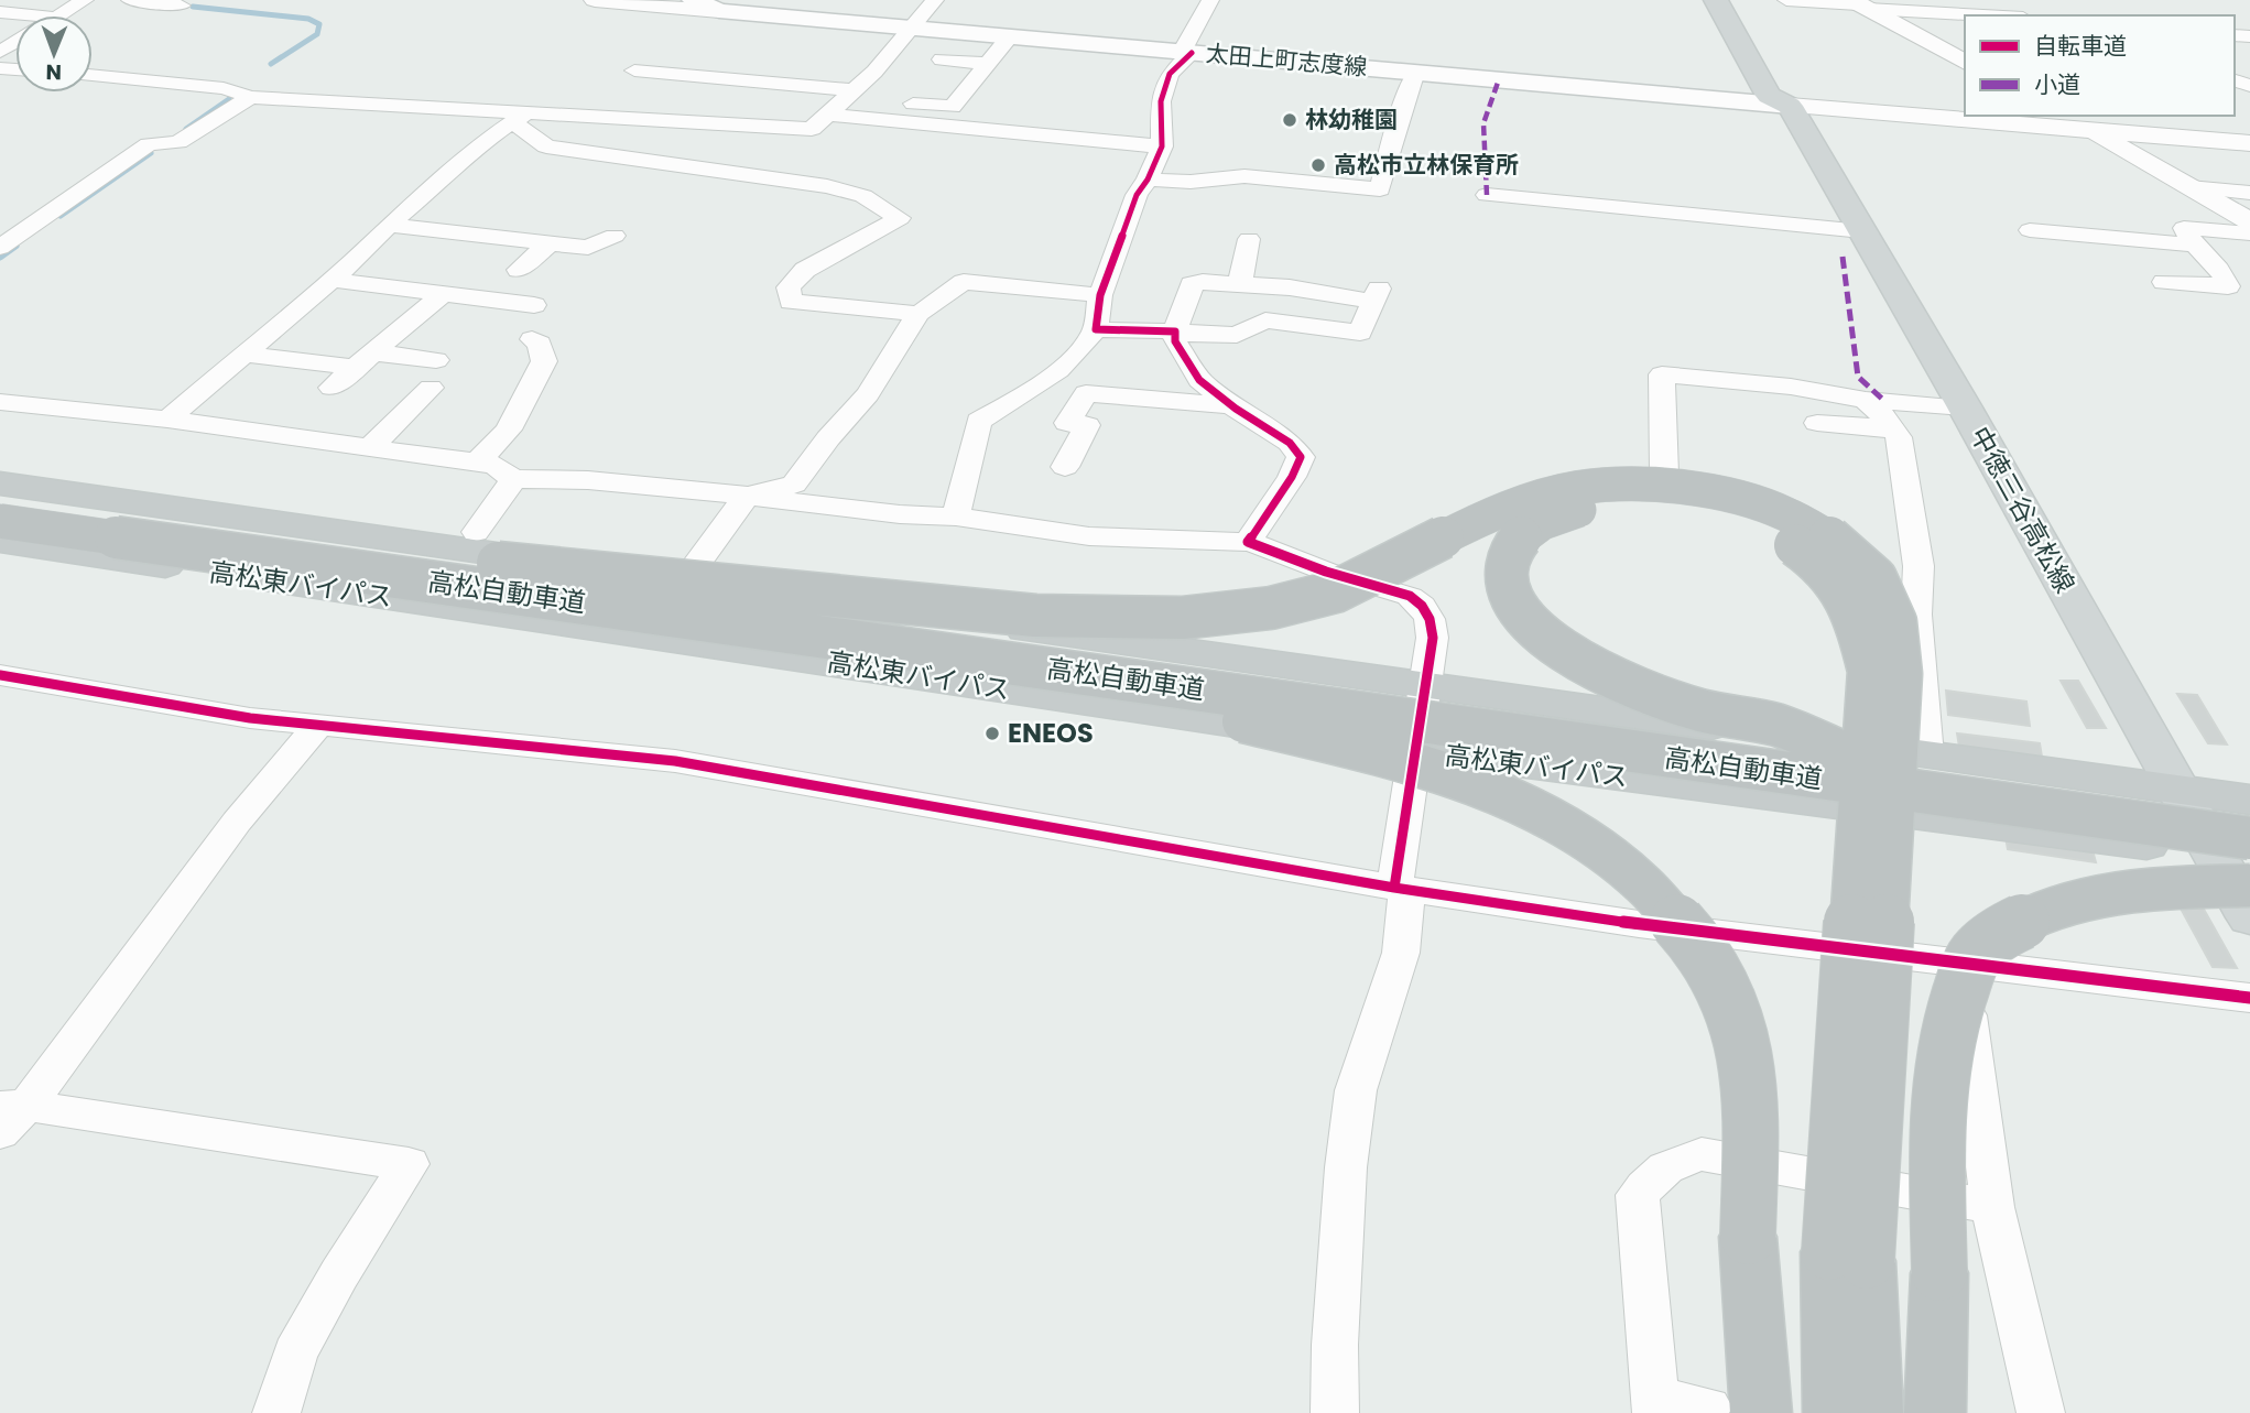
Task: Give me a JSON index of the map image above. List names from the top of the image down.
{
  "streets": {
    "highway": ["高松東バイパス", "高松自動車道"],
    "main road": ["太田上町志度線", "中徳三谷高松線"]
  },
  "crossings": [
    ["太田上町志度線", "中徳三谷高松線"],
    ["中徳三谷高松線", "高松東バイパス"],
    ["中徳三谷高松線", "高松自動車道"],
    ["高松東バイパス", "高松自動車道"]
  ],
  "places": ["林幼稚園", "高松市立林保育所", "ENEOS"],
  "legend": ["自転車道", "小道"],
  "north": "bottom"
}
